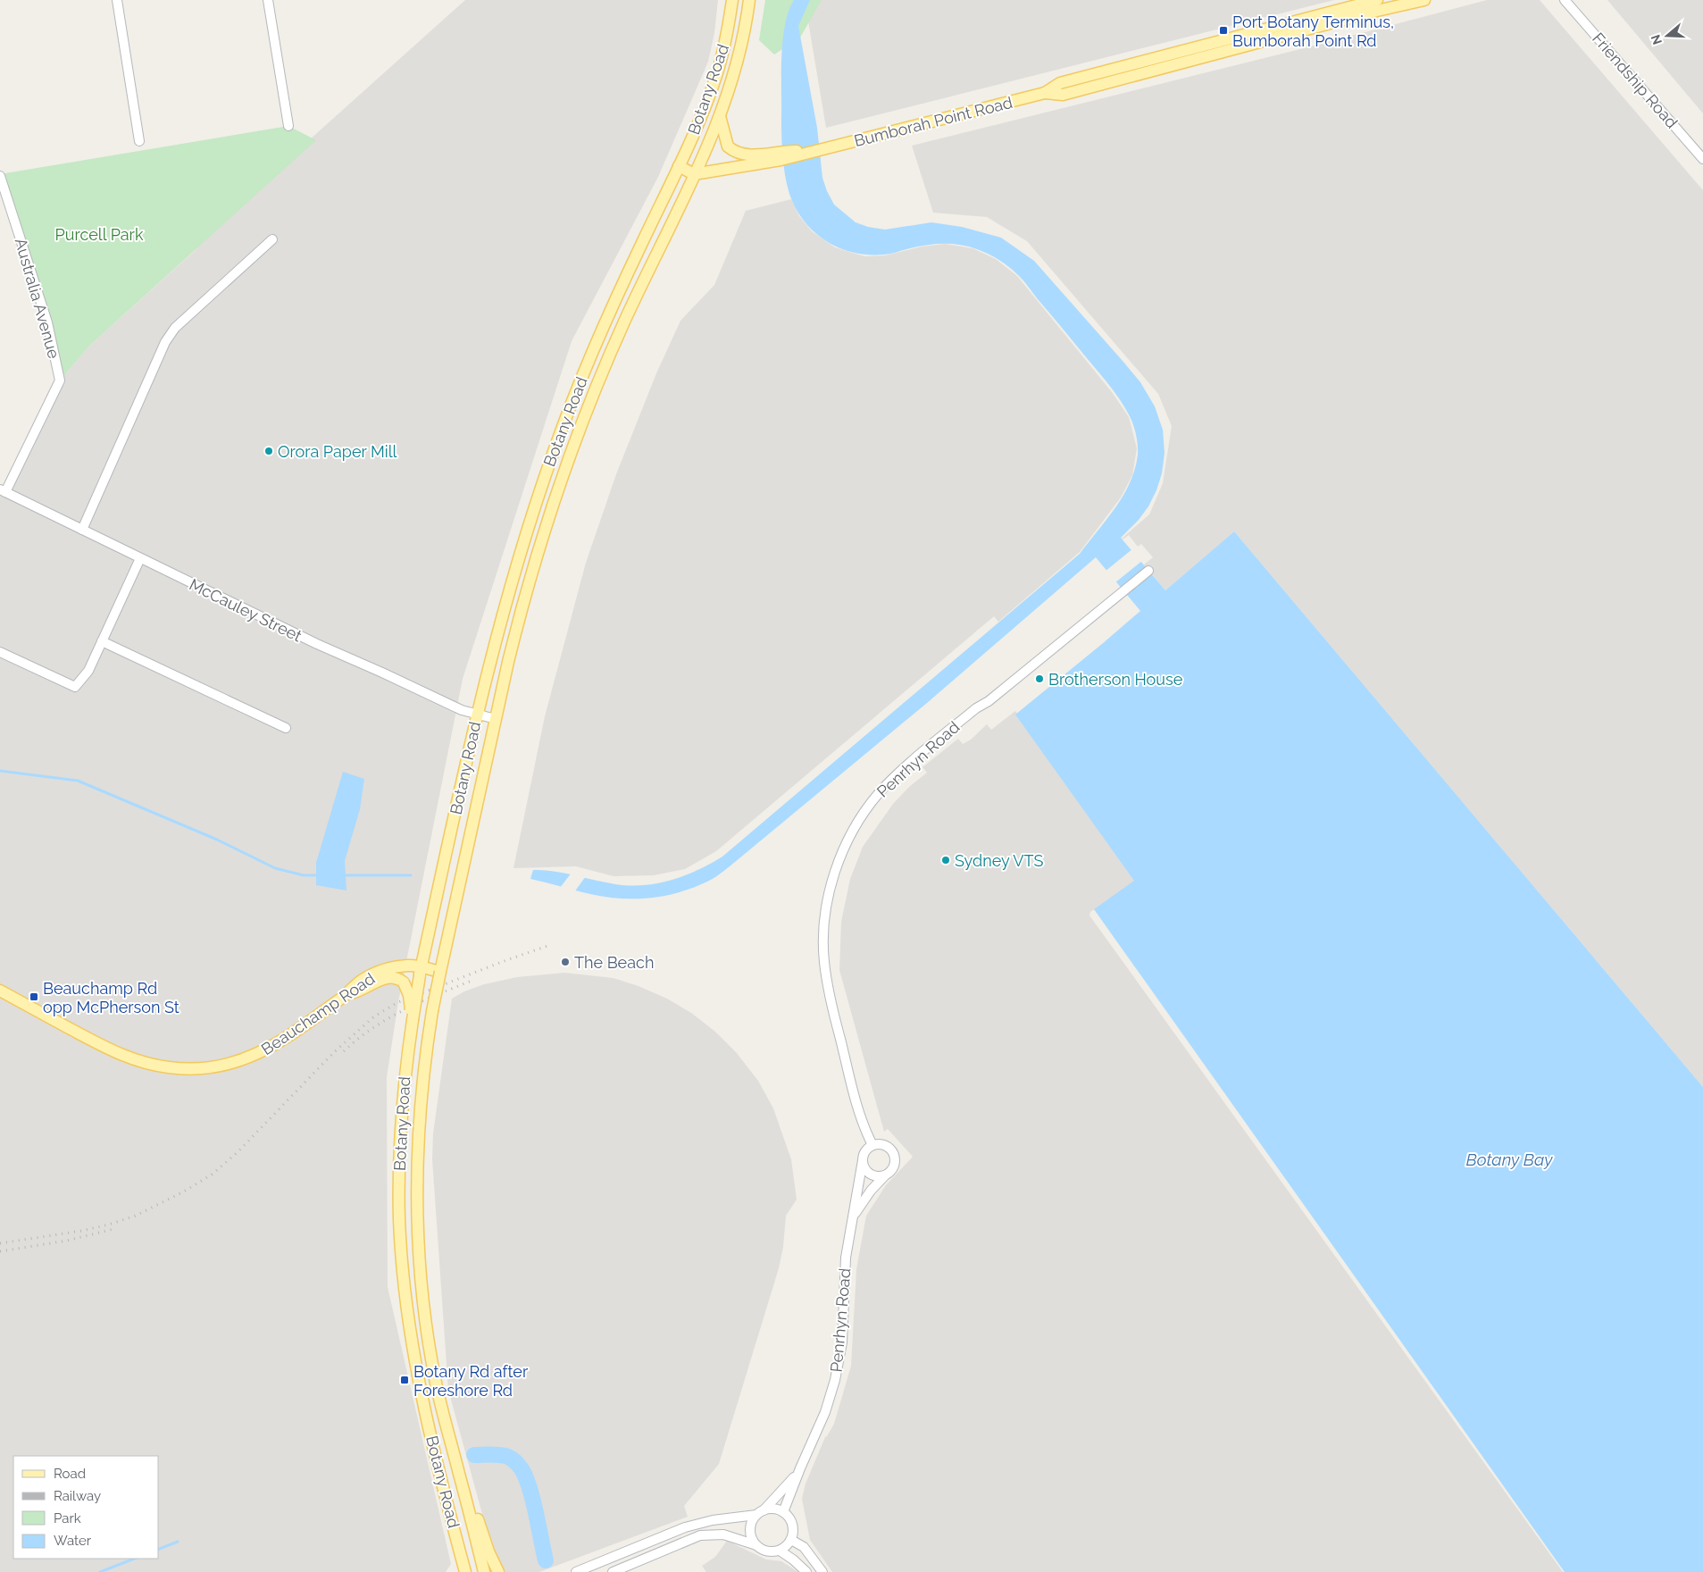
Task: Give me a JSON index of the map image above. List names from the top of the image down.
{
  "streets": {
    "main road": ["Botany Road", "Bumborah Point Road", "Beauchamp Road"],
    "street": [
      "Friendship Road",
      "Australia Avenue",
      "McCauley Street",
      "Penrhyn Road"
    ]
  },
  "crossings": [
    ["Botany Road", "Bumborah Point Road"],
    ["Botany Road", "McCauley Street"],
    ["Botany Road", "Beauchamp Road"],
    ["Australia Avenue", "McCauley Street"]
  ],
  "water": ["Botany Bay"],
  "parks": ["Purcell Park"],
  "places": {
    "transit": ["Port Botany Terminus, Bumborah Point Rd", "Beauchamp Rd opp McPherson St", "Botany Rd after Foreshore Rd"],
    "other": [
      "Orora Paper Mill",
      "Brotherson House",
      "Sydney VTS",
      "The Beach"
    ]
  },
  "legend": [
    "Road",
    "Railway",
    "Park",
    "Water"
  ],
  "north": "left"
}
